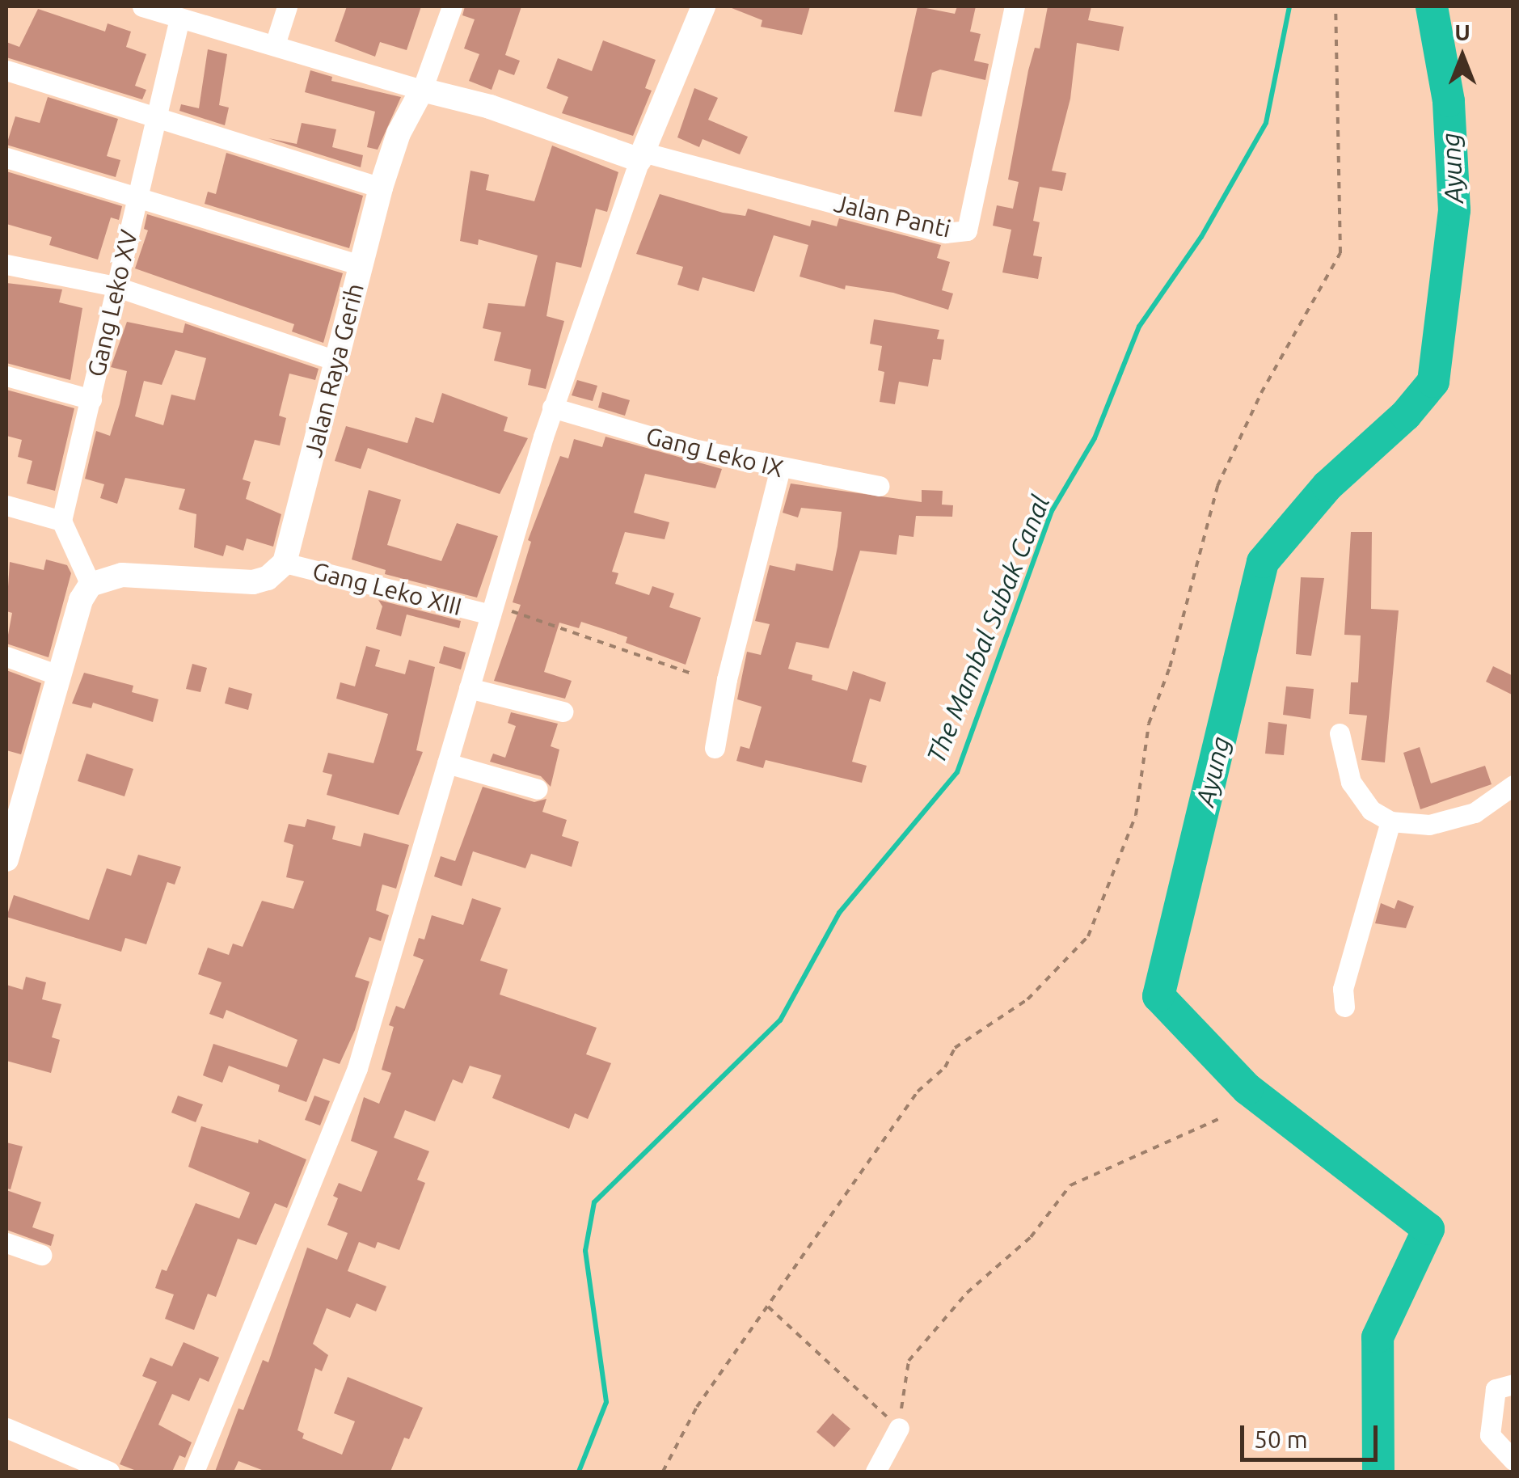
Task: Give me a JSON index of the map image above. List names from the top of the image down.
{
  "streets": {
    "street": [
      "Jalan Panti",
      "Gang Leko XV",
      "Jalan Raya Gerih",
      "Gang Leko IX",
      "Gang Leko XIII"
    ]
  },
  "crossings": [
    ["Jalan Raya Gerih", "Gang Leko XIII"]
  ],
  "water": ["Ayung", "The Mambal Subak Canal"],
  "scale_bar": "50 m",
  "north": "top"
}
